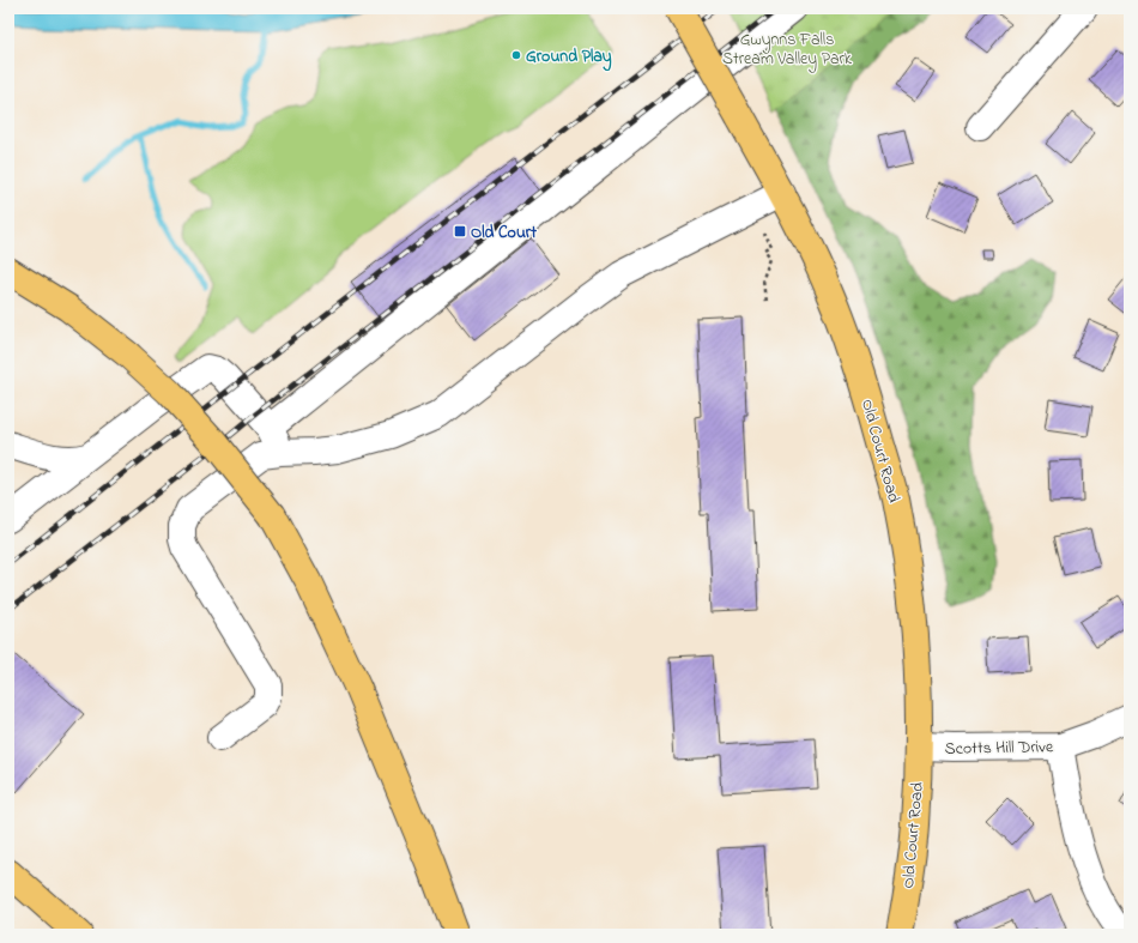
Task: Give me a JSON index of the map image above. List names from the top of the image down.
{
  "streets": {
    "main road": ["Old Court Road"],
    "street": ["Scotts Hill Drive"]
  },
  "crossings": [
    ["Old Court Road", "Scotts Hill Drive"]
  ],
  "parks": ["Gwynns Falls Stream Valley Park"],
  "places": {
    "other": ["Ground Play"],
    "transit": ["Old Court"]
  }
}
